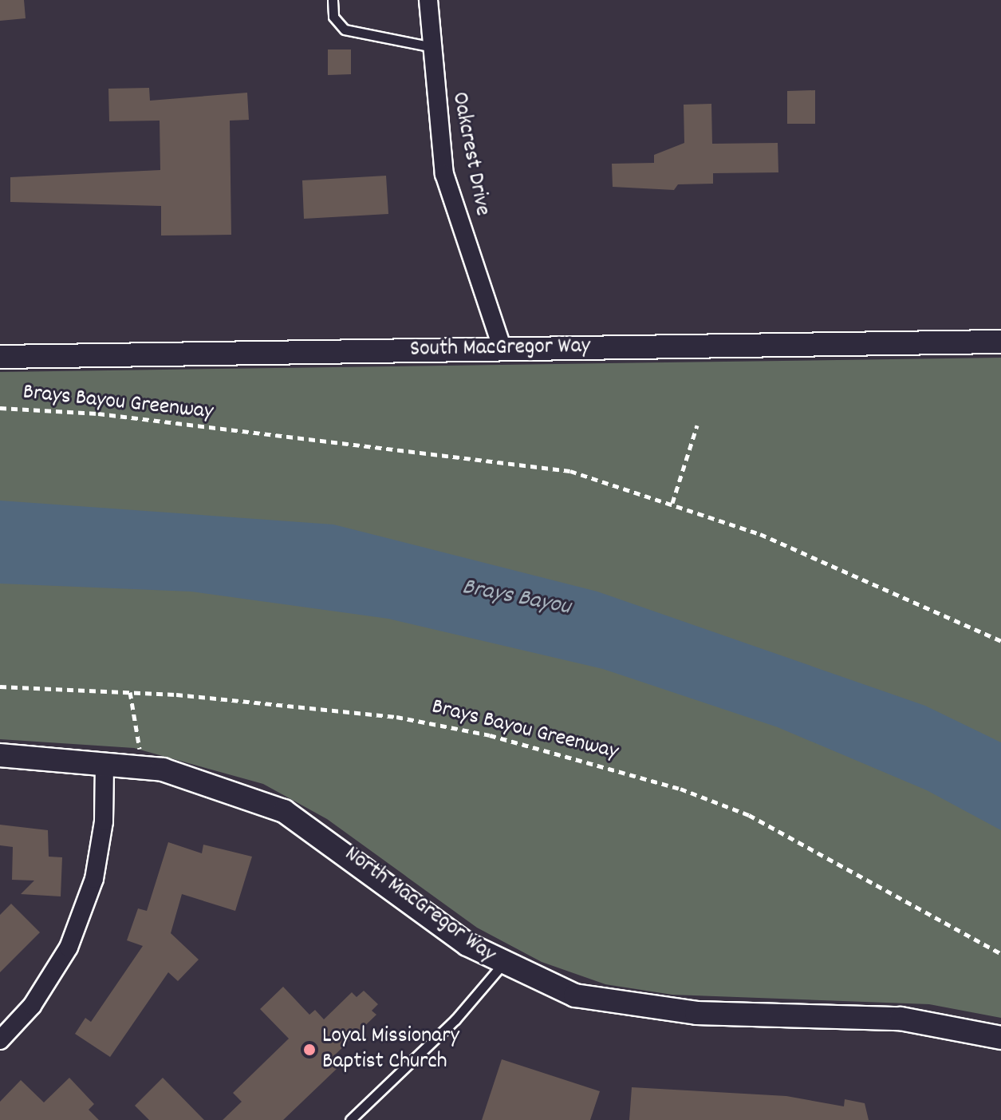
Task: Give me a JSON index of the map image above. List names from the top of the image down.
{
  "streets": {
    "street": ["Oakcrest Drive", "South MacGregor Way", "North MacGregor Way"],
    "path": ["Brays Bayou Greenway"]
  },
  "crossings": [
    ["Oakcrest Drive", "South MacGregor Way"]
  ],
  "water": ["Brays Bayou"],
  "places": ["Loyal Missionary Baptist Church"]
}
